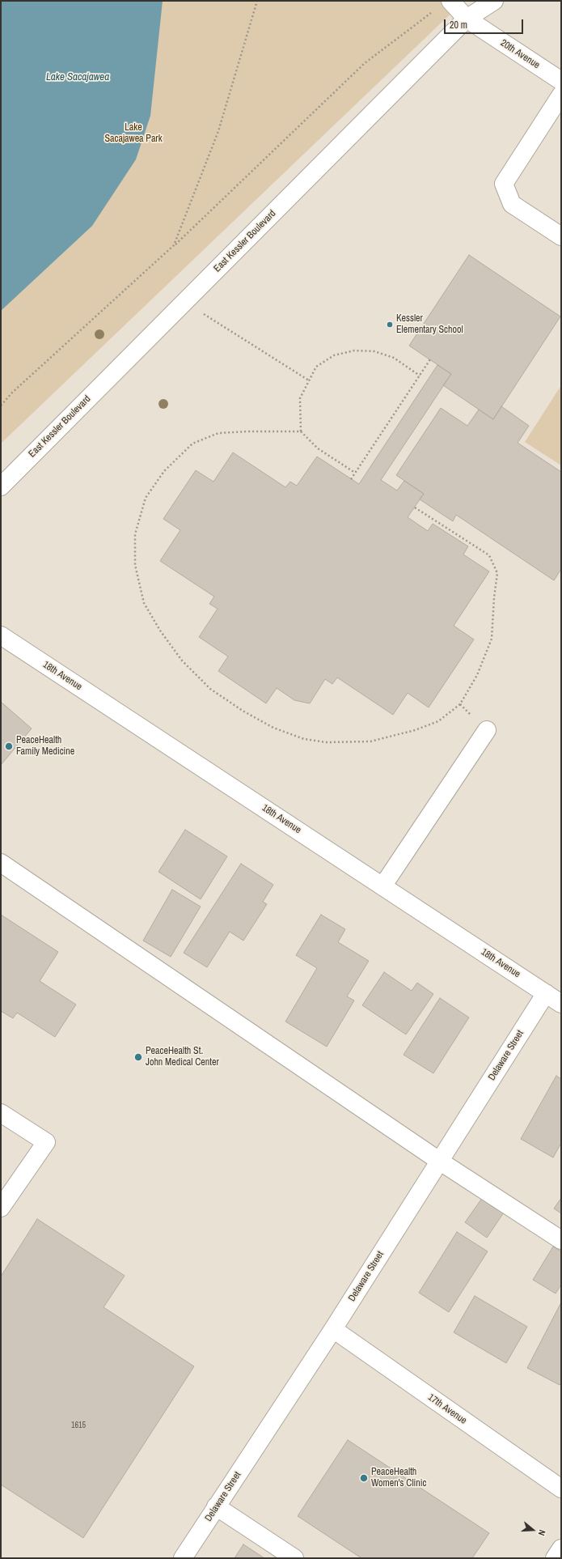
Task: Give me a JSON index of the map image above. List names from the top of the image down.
{
  "streets": {
    "street": [
      "20th Avenue",
      "East Kessler Boulevard",
      "18th Avenue",
      "Delaware Street",
      "17th Avenue"
    ]
  },
  "crossings": [
    ["20th Avenue", "East Kessler Boulevard"],
    ["18th Avenue", "Delaware Street"],
    ["Delaware Street", "17th Avenue"]
  ],
  "water": ["Lake Sacajawea"],
  "parks": ["Lake Sacajawea Park"],
  "places": [
    "Kessler Elementary School",
    "PeaceHealth Family Medicine",
    "PeaceHealth St. John Medical Center",
    "PeaceHealth Women's Clinic"
  ],
  "house_numbers": ["1615"],
  "scale_bar": "20 m",
  "north": "right"
}
